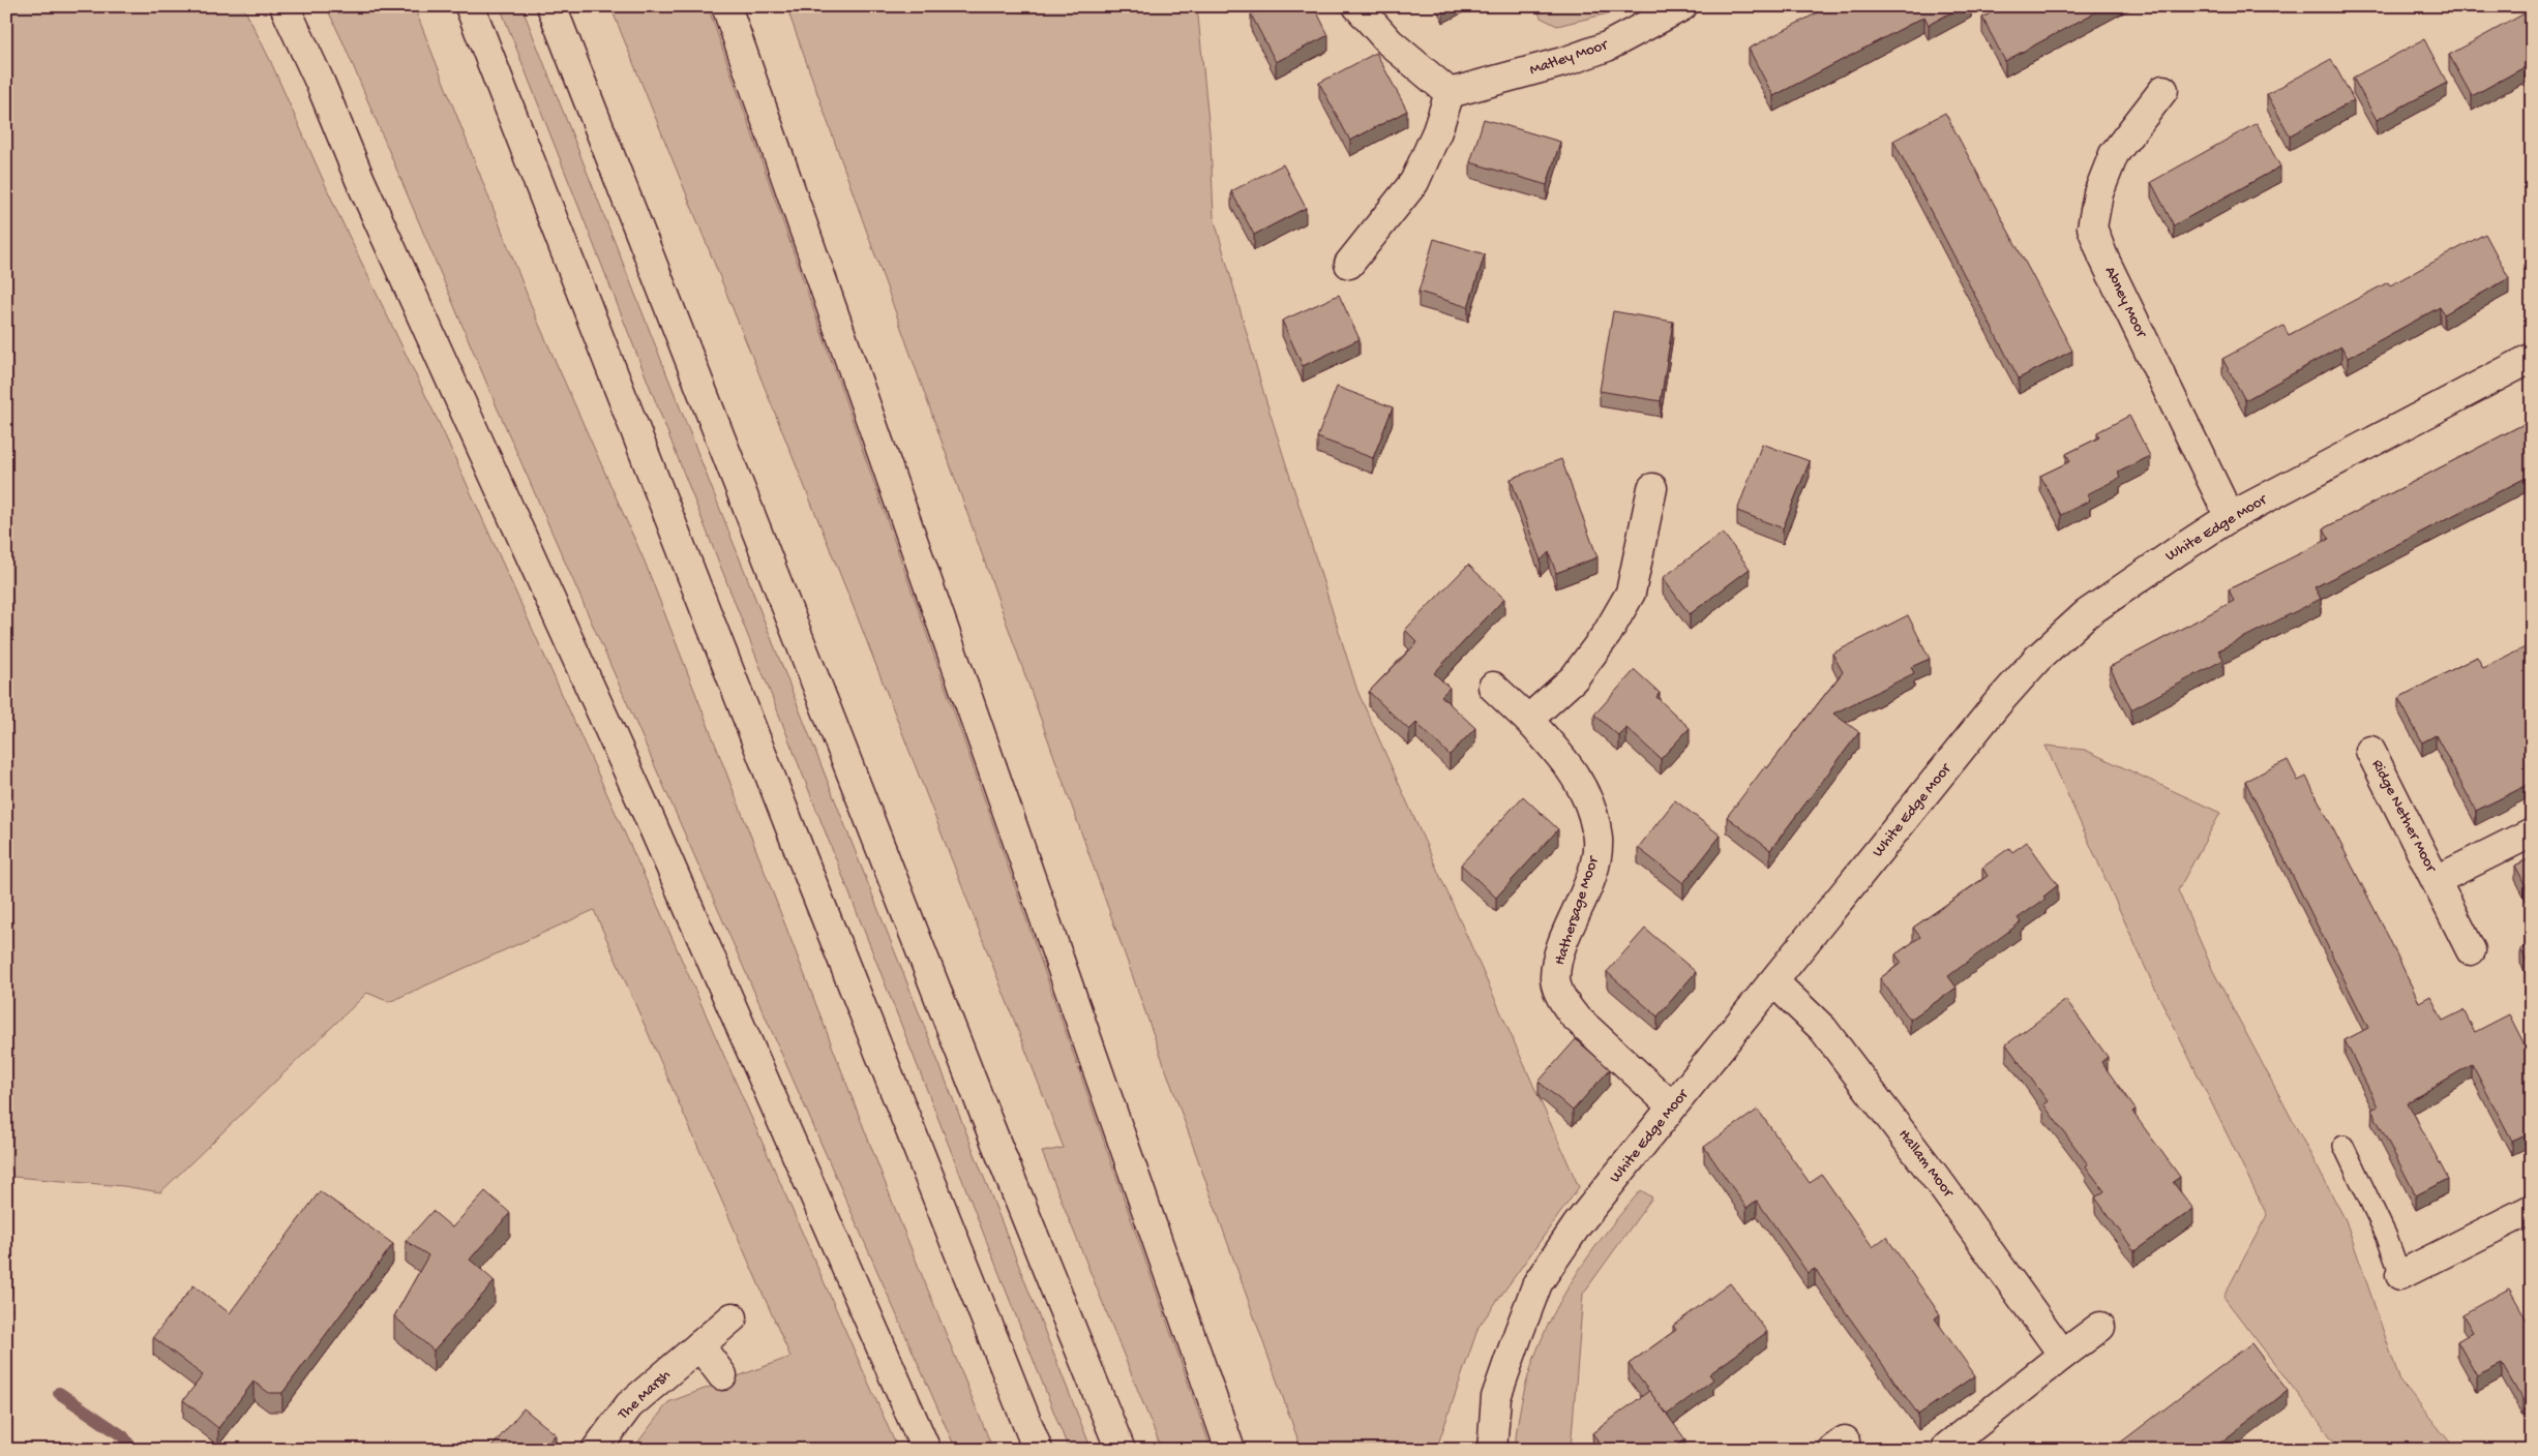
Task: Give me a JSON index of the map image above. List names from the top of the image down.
{
  "streets": {
    "main road": [
      "Matley Moor",
      "Abney Moor",
      "White Edge Moor",
      "Ridge Nether Moor",
      "Hathersage Moor",
      "Hallam Moor",
      "The Marsh"
    ]
  },
  "crossings": [
    ["Abney Moor", "White Edge Moor"],
    ["White Edge Moor", "Hathersage Moor"],
    ["White Edge Moor", "Hallam Moor"]
  ]
}
